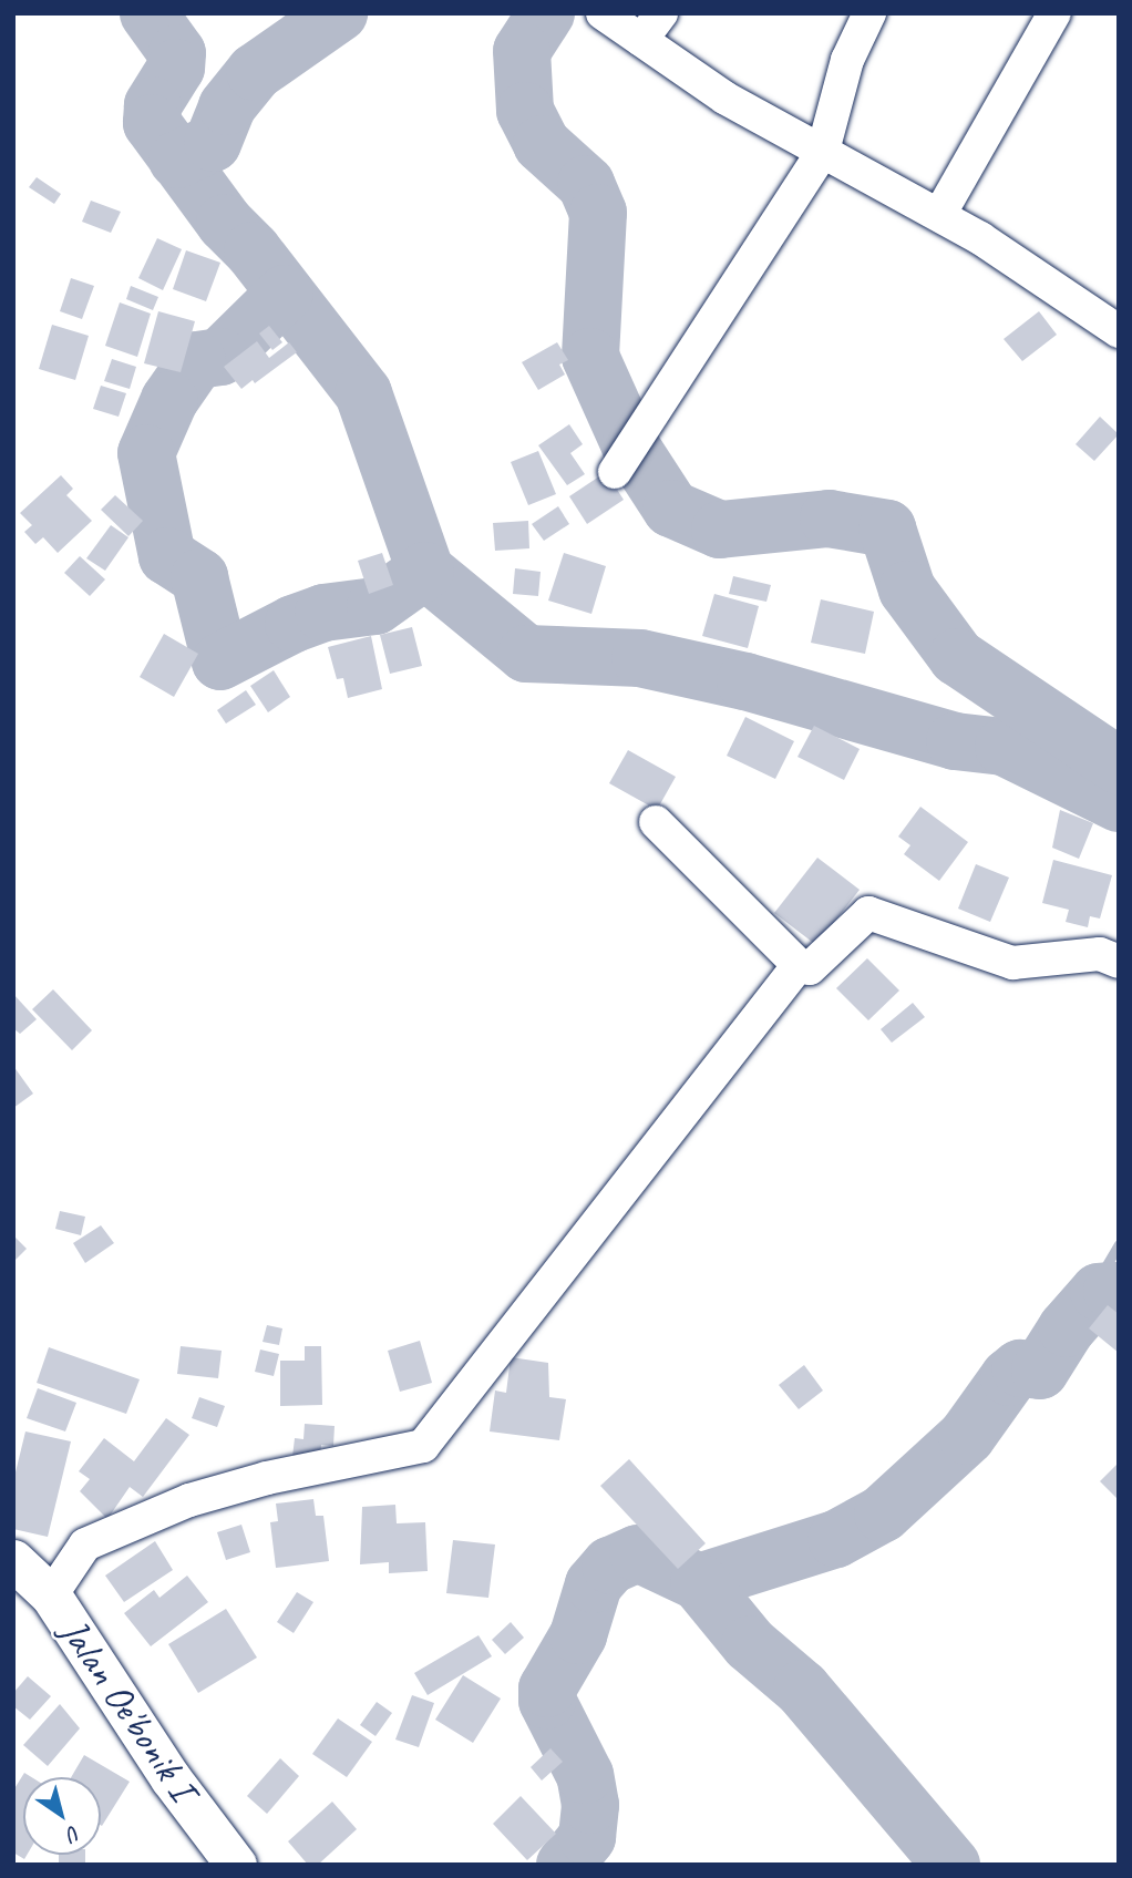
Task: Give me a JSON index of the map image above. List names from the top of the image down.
{
  "streets": {
    "street": ["Jalan Oe'bonik I"]
  },
  "north": "bottom right"
}
